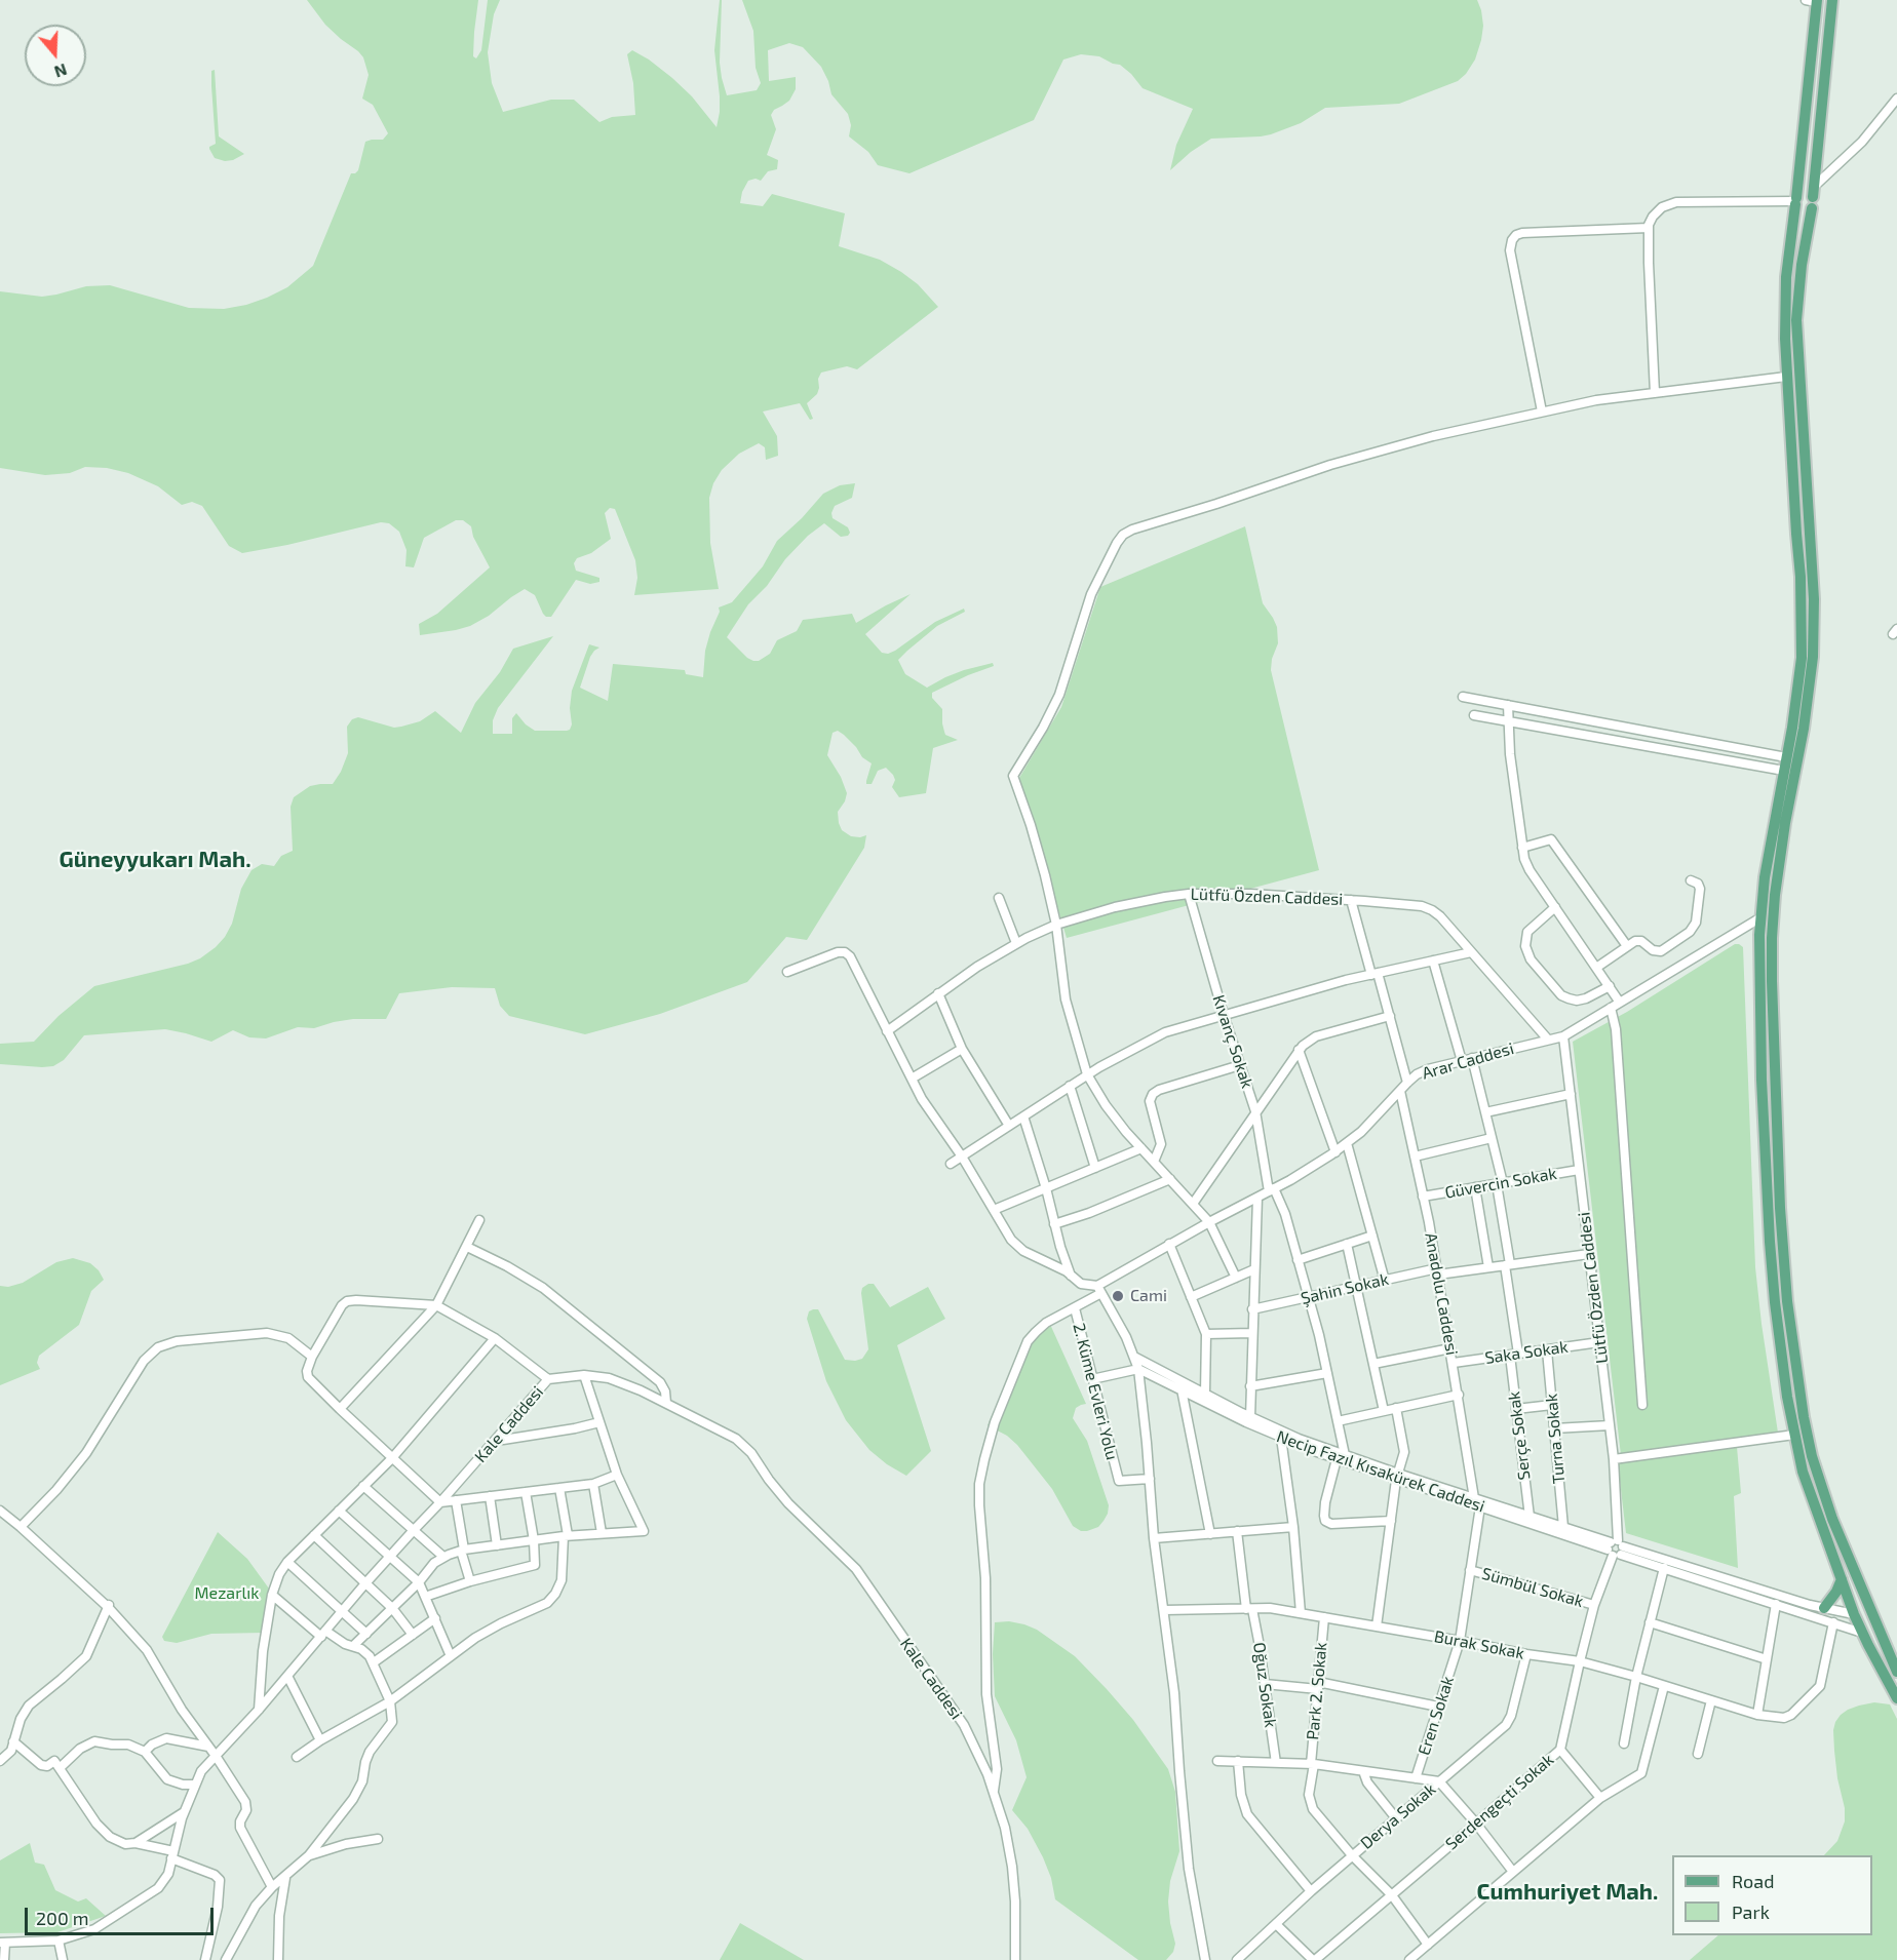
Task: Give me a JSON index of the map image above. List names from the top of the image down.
{
  "streets": {
    "street": [
      "Lütfü Özden Caddesi",
      "Kıvanç Sokak",
      "Arar Caddesi",
      "Güvercin Sokak",
      "Şahin Sokak",
      "Anadolu Caddesi",
      "Saka Sokak",
      "2. Küme Evleri Yolu",
      "Kale Caddesi",
      "Serçe Sokak",
      "Turna Sokak",
      "Necip Fazıl Kısakürek Caddesi",
      "Sümbül Sokak",
      "Burak Sokak",
      "Oğuz Sokak",
      "Park 2. Sokak",
      "Eren Sokak",
      "Serdengeçti Sokak",
      "Derya Sokak"
    ]
  },
  "crossings": [
    ["Lütfü Özden Caddesi", "Kıvanç Sokak"],
    ["Lütfü Özden Caddesi", "Arar Caddesi"],
    ["Lütfü Özden Caddesi", "Güvercin Sokak"],
    ["Lütfü Özden Caddesi", "Şahin Sokak"],
    ["Lütfü Özden Caddesi", "Saka Sokak"],
    ["Lütfü Özden Caddesi", "Necip Fazıl Kısakürek Caddesi"],
    ["Lütfü Özden Caddesi", "Serdengeçti Sokak"],
    ["Kıvanç Sokak", "Arar Caddesi"],
    ["Kıvanç Sokak", "Şahin Sokak"],
    ["Kıvanç Sokak", "Necip Fazıl Kısakürek Caddesi"],
    ["Arar Caddesi", "Anadolu Caddesi"],
    ["Arar Caddesi", "2. Küme Evleri Yolu"],
    ["Arar Caddesi", "Kale Caddesi"],
    ["Arar Caddesi", "Serçe Sokak"],
    ["Güvercin Sokak", "Anadolu Caddesi"],
    ["Güvercin Sokak", "Serçe Sokak"],
    ["Şahin Sokak", "Anadolu Caddesi"],
    ["Şahin Sokak", "Serçe Sokak"],
    ["Anadolu Caddesi", "Saka Sokak"],
    ["Anadolu Caddesi", "Necip Fazıl Kısakürek Caddesi"],
    ["Anadolu Caddesi", "Eren Sokak"],
    ["Saka Sokak", "Serçe Sokak"],
    ["Saka Sokak", "Turna Sokak"],
    ["Serçe Sokak", "Necip Fazıl Kısakürek Caddesi"],
    ["Turna Sokak", "Necip Fazıl Kısakürek Caddesi"],
    ["Necip Fazıl Kısakürek Caddesi", "Burak Sokak"],
    ["Necip Fazıl Kısakürek Caddesi", "Eren Sokak"],
    ["Necip Fazıl Kısakürek Caddesi", "Serdengeçti Sokak"],
    ["Sümbül Sokak", "Eren Sokak"],
    ["Sümbül Sokak", "Serdengeçti Sokak"],
    ["Burak Sokak", "Oğuz Sokak"],
    ["Burak Sokak", "Park 2. Sokak"],
    ["Burak Sokak", "Eren Sokak"],
    ["Burak Sokak", "Serdengeçti Sokak"],
    ["Burak Sokak", "Derya Sokak"],
    ["Park 2. Sokak", "Serdengeçti Sokak"],
    ["Park 2. Sokak", "Derya Sokak"]
  ],
  "districts": ["Güneyyukarı Mah.", "Cumhuriyet Mah."],
  "parks": ["Mezarlık"],
  "places": ["Cami"],
  "legend": ["Road", "Park"],
  "scale_bar": "200 m",
  "north": "bottom"
}
